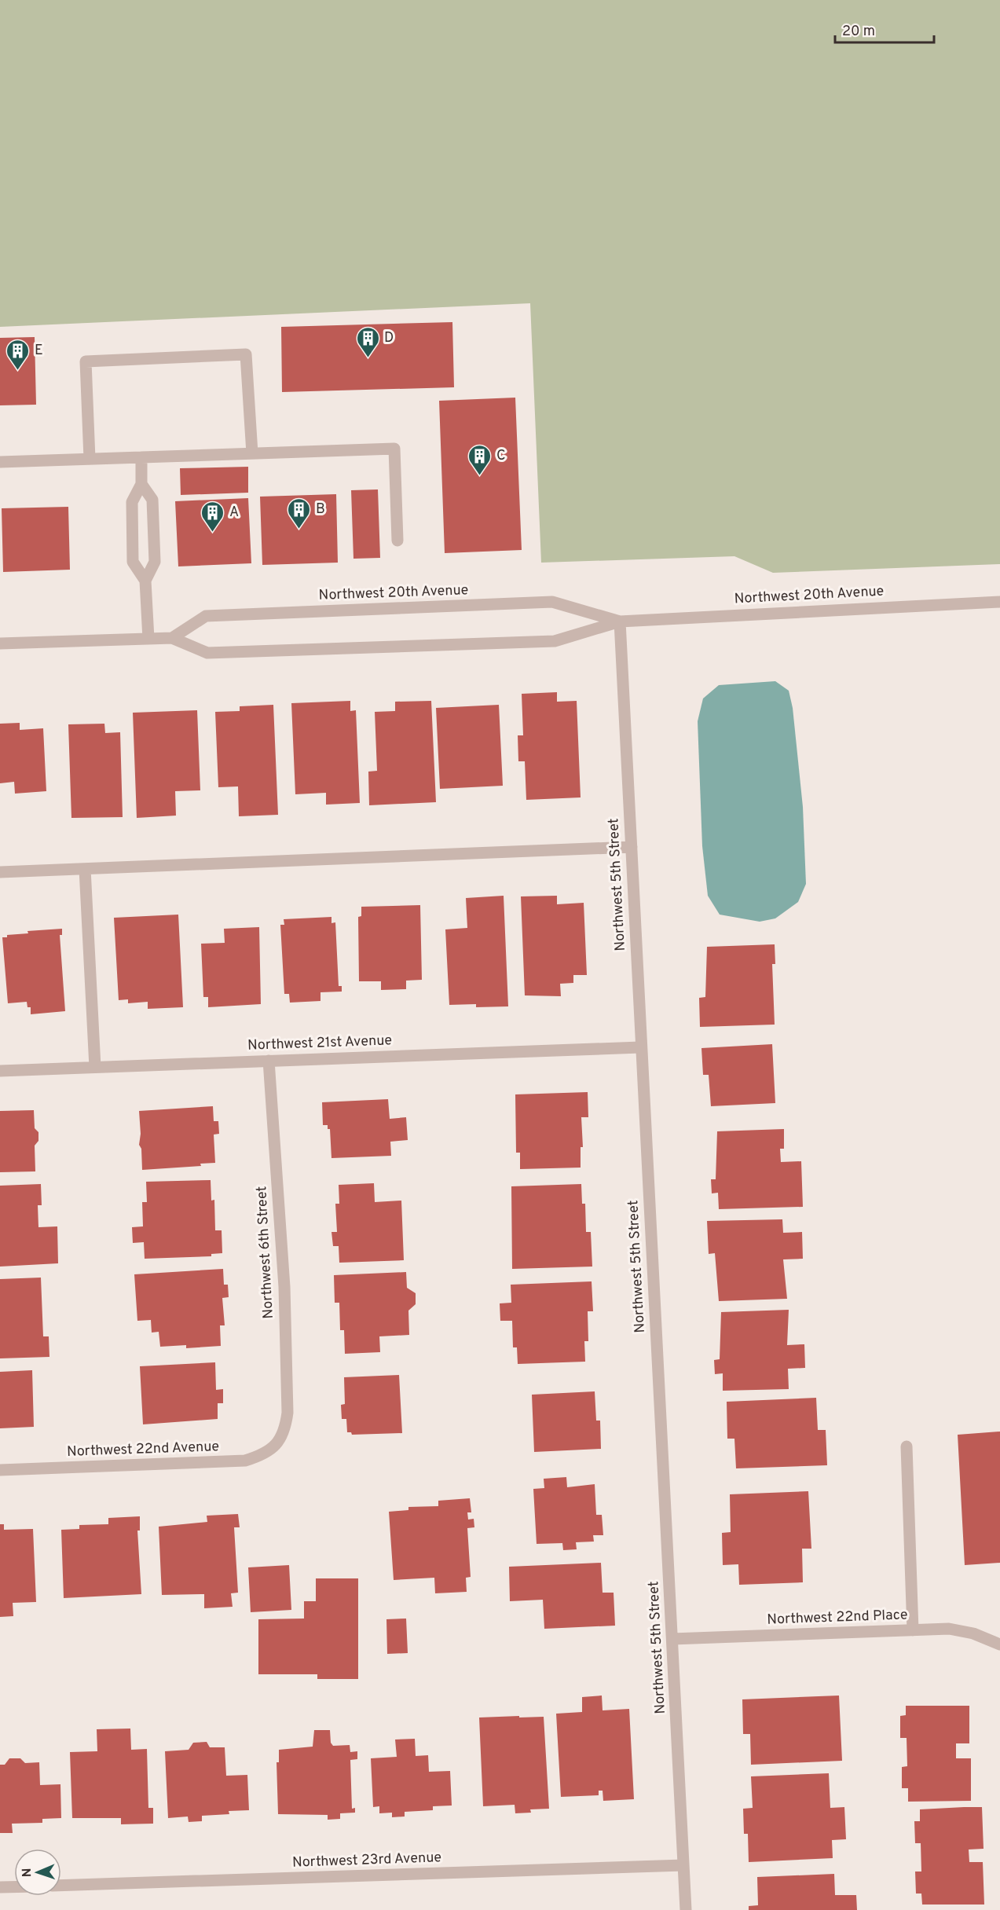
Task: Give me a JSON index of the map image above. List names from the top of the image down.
{
  "streets": {
    "street": [
      "Northwest 20th Avenue",
      "Northwest 5th Street",
      "Northwest 21st Avenue",
      "Northwest 6th Street",
      "Northwest 22nd Avenue",
      "Northwest 22nd Place",
      "Northwest 23rd Avenue"
    ]
  },
  "crossings": [
    ["Northwest 20th Avenue", "Northwest 5th Street"],
    ["Northwest 5th Street", "Northwest 21st Avenue"],
    ["Northwest 5th Street", "Northwest 22nd Place"],
    ["Northwest 5th Street", "Northwest 23rd Avenue"],
    ["Northwest 21st Avenue", "Northwest 6th Street"],
    ["Northwest 6th Street", "Northwest 22nd Avenue"]
  ],
  "places": {
    "building": [
      "D",
      "E",
      "C",
      "B",
      "A"
    ]
  },
  "scale_bar": "20 m",
  "north": "left"
}
